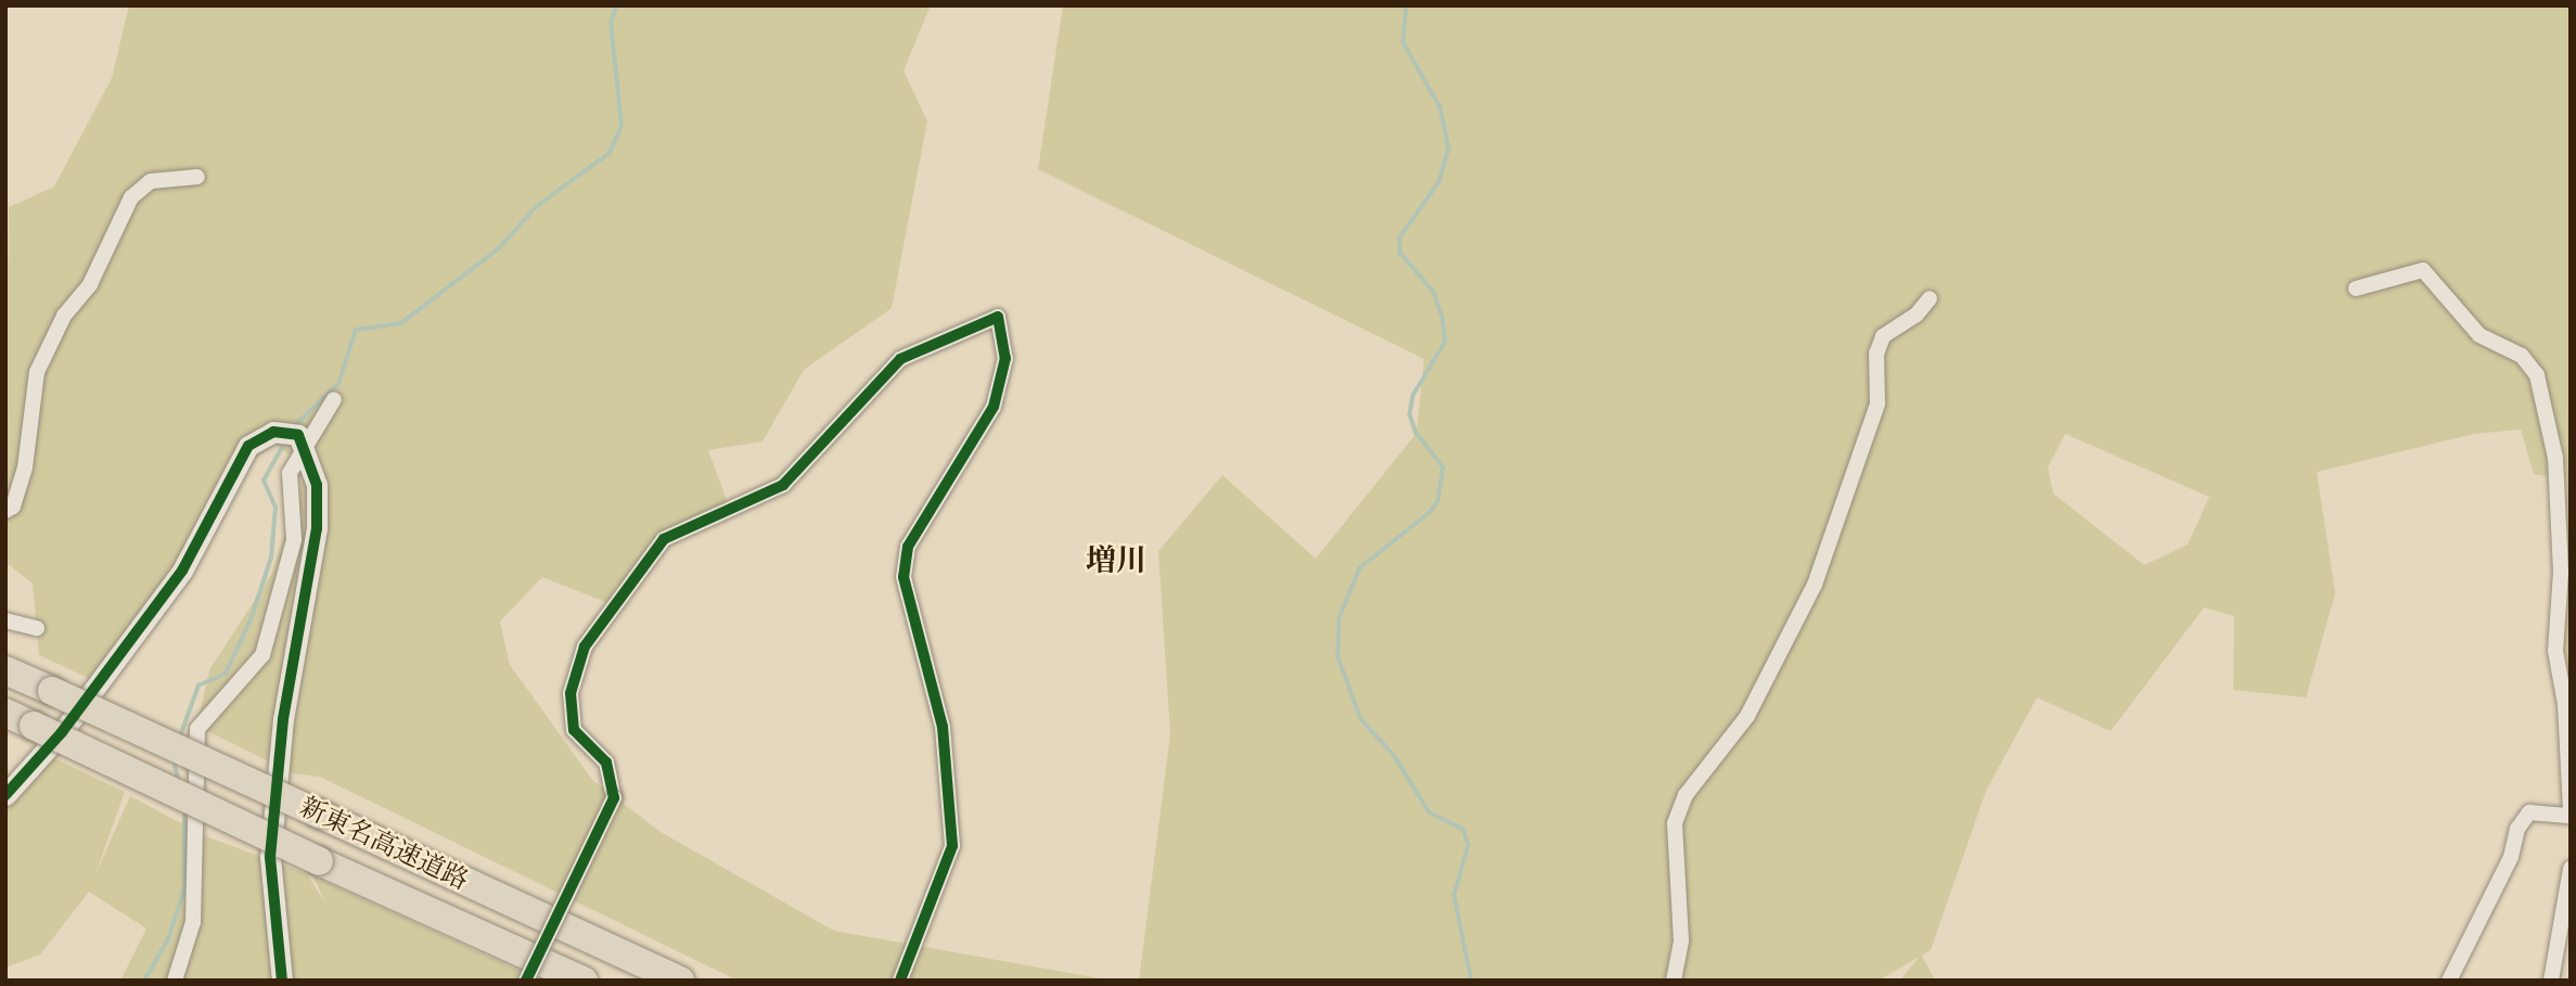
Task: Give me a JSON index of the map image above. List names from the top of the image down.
{
  "streets": {
    "highway": ["新東名高速道路"]
  },
  "districts": ["増川"]
}
